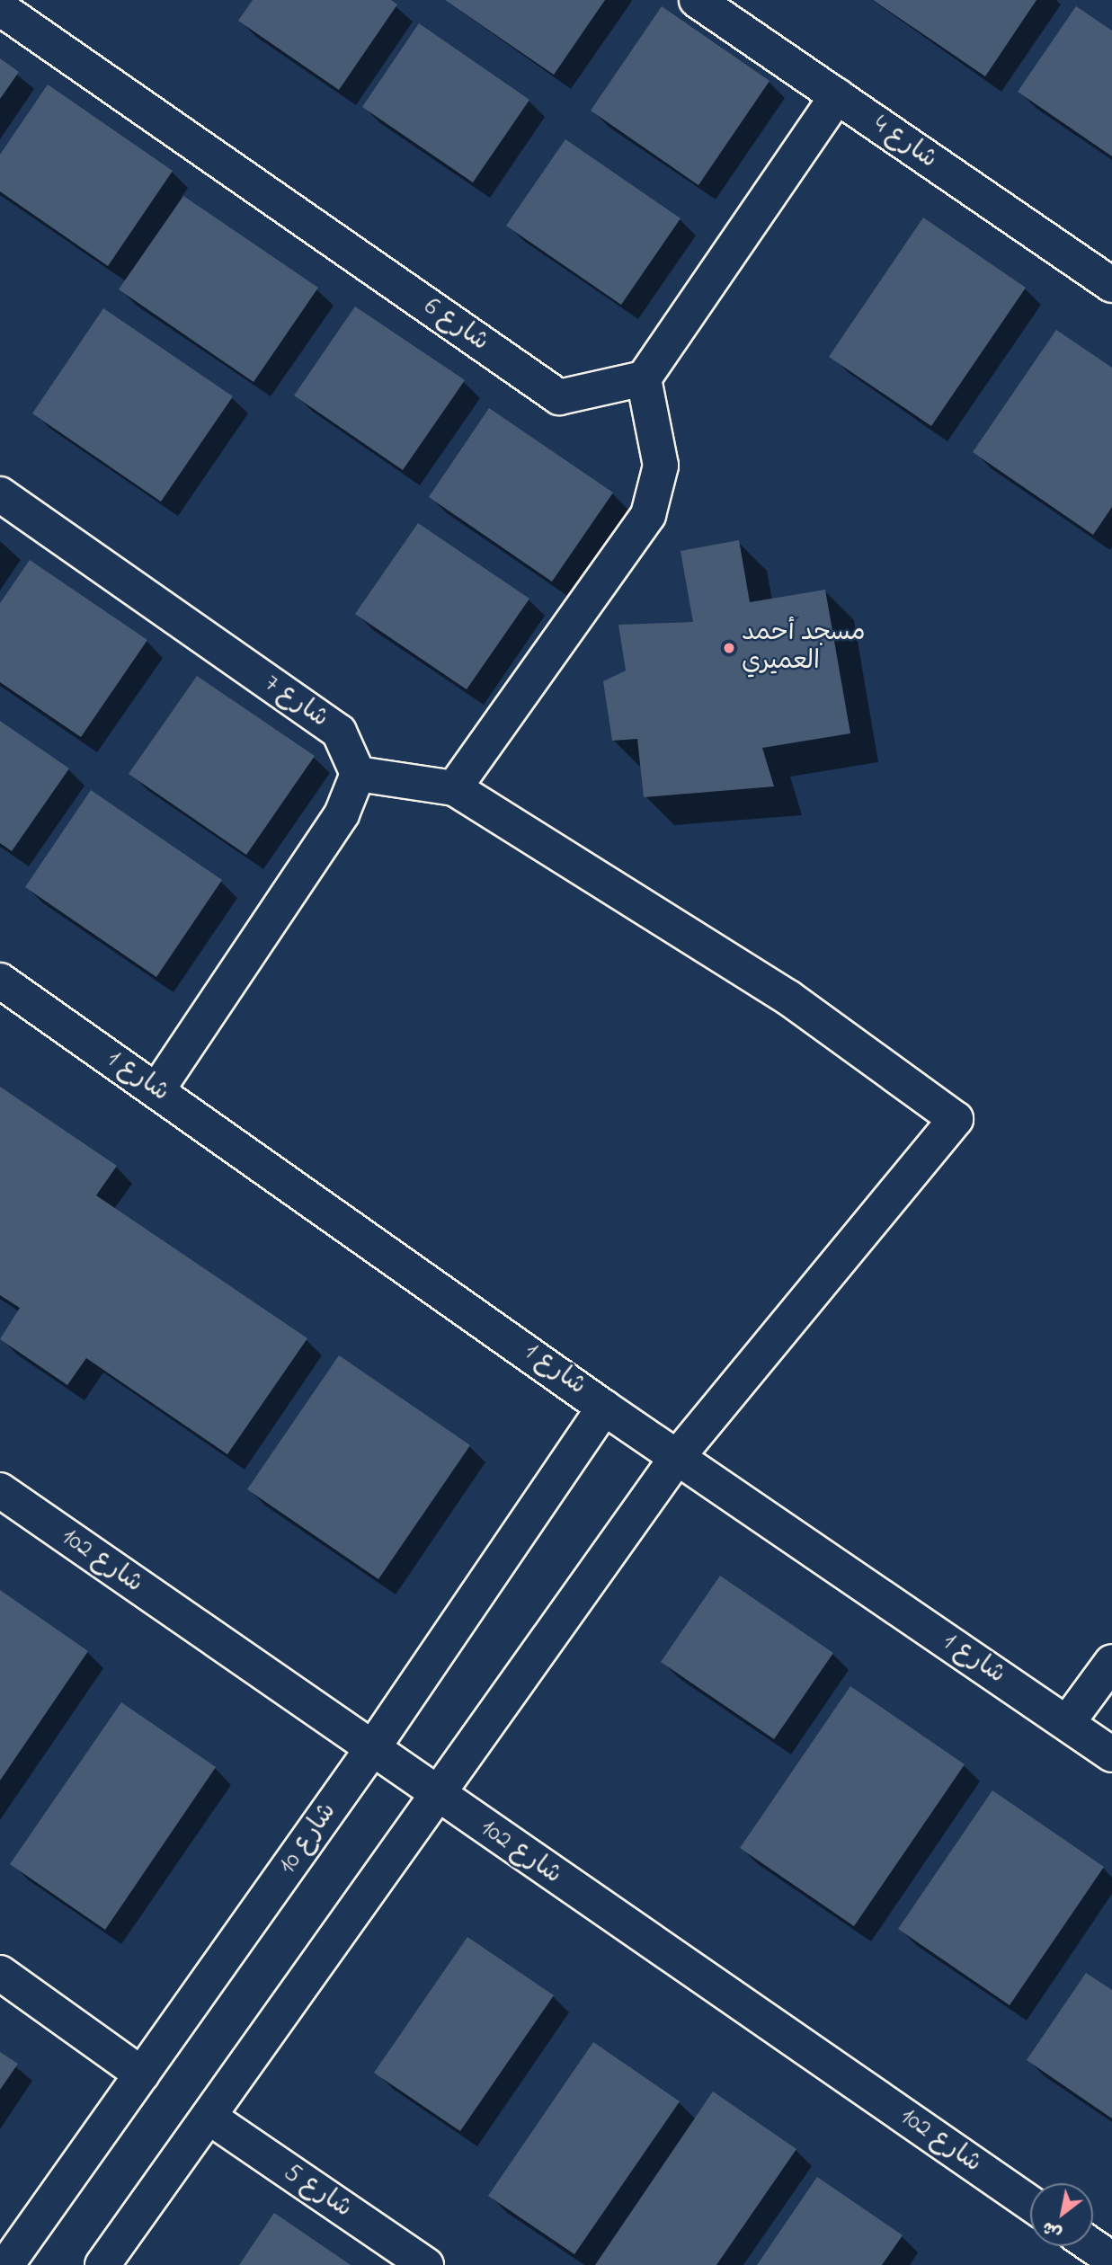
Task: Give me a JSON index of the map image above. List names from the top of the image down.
{
  "streets": {
    "street": [
      "شارع 4",
      "شارع 6",
      "شارع 7",
      "شارع 1",
      "شارع 102",
      "شارع 10",
      "شارع 5"
    ]
  },
  "crossings": [
    ["شارع 1", "شارع 10"],
    ["شارع 102", "شارع 10"]
  ],
  "places": ["مسجد أحمد العميري"],
  "north": "bottom left"
}
